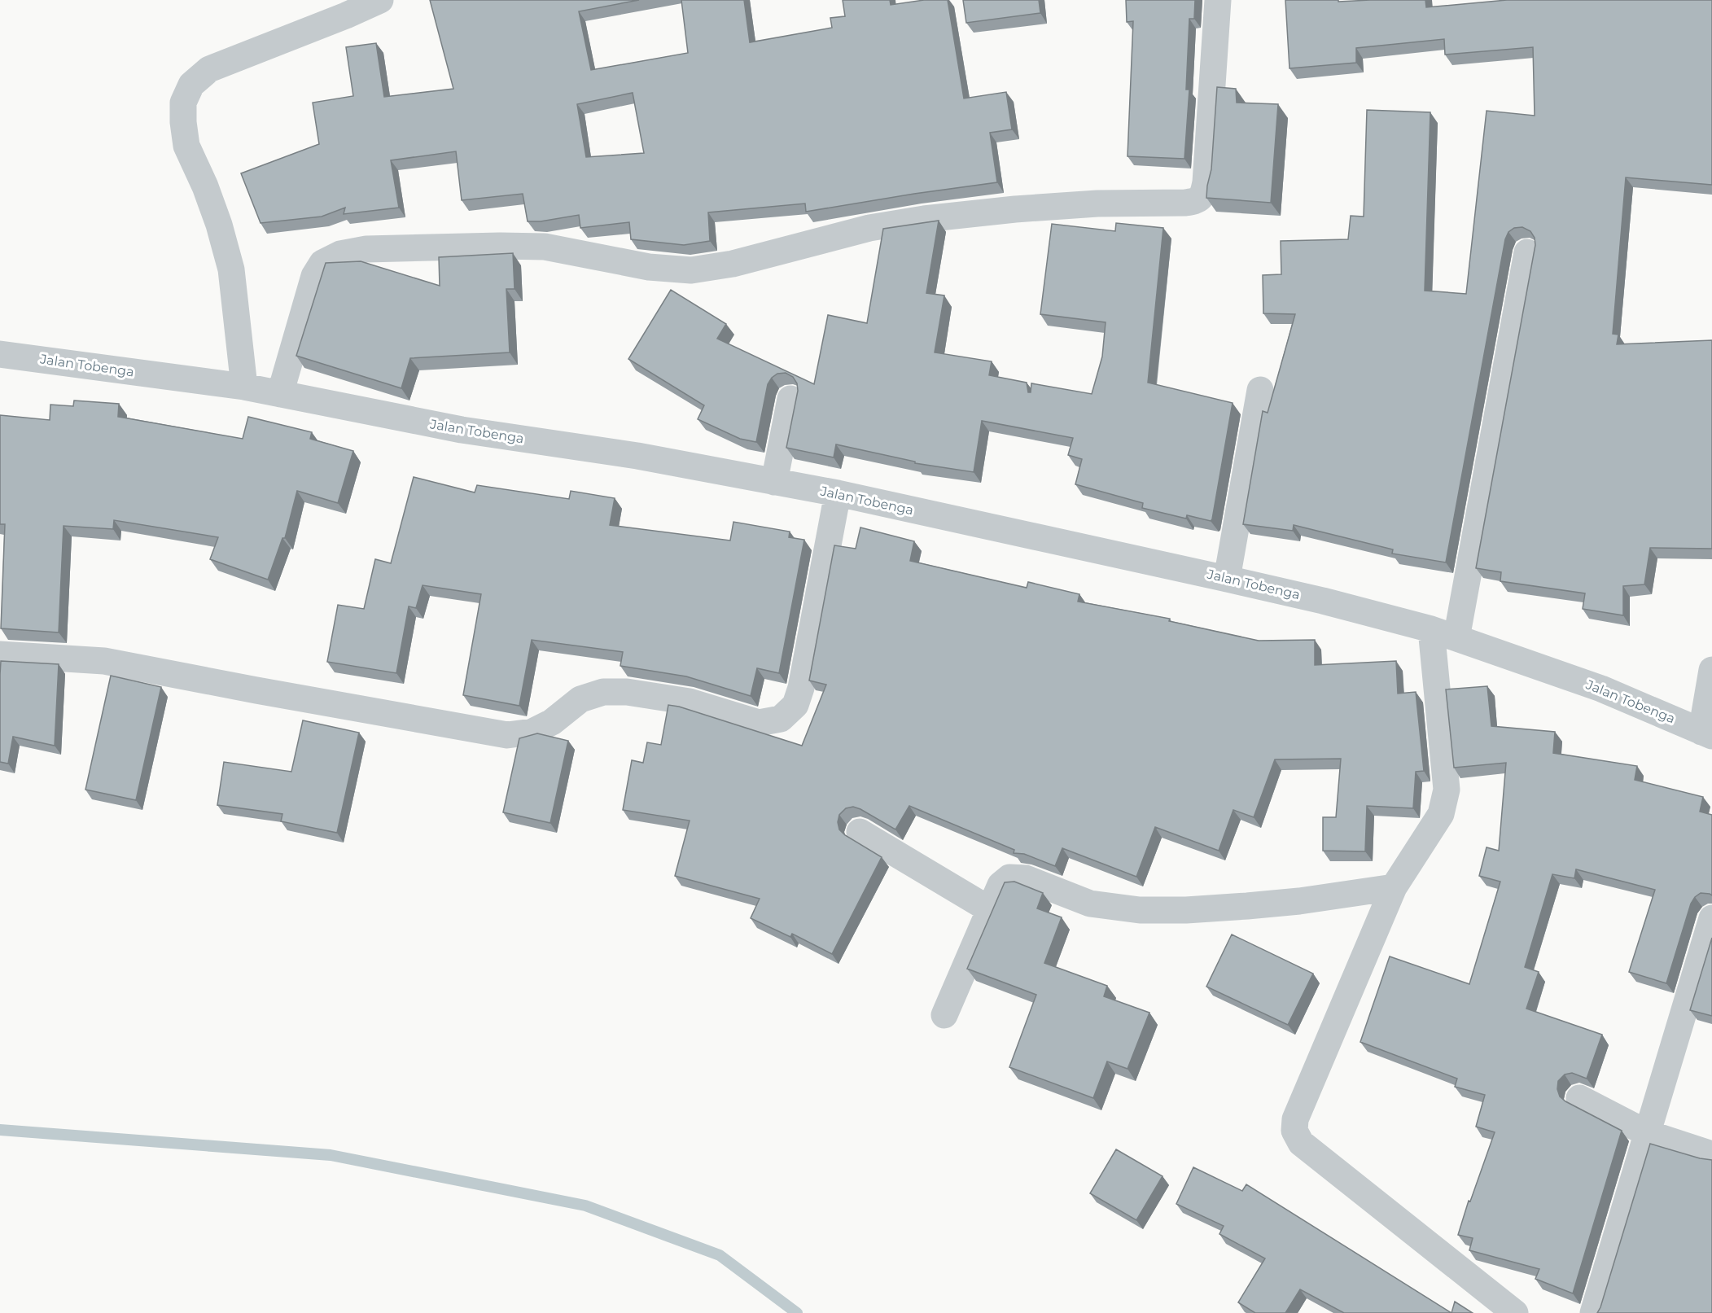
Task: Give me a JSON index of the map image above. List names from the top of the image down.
{
  "streets": {
    "street": ["Jalan Tobenga"]
  }
}
